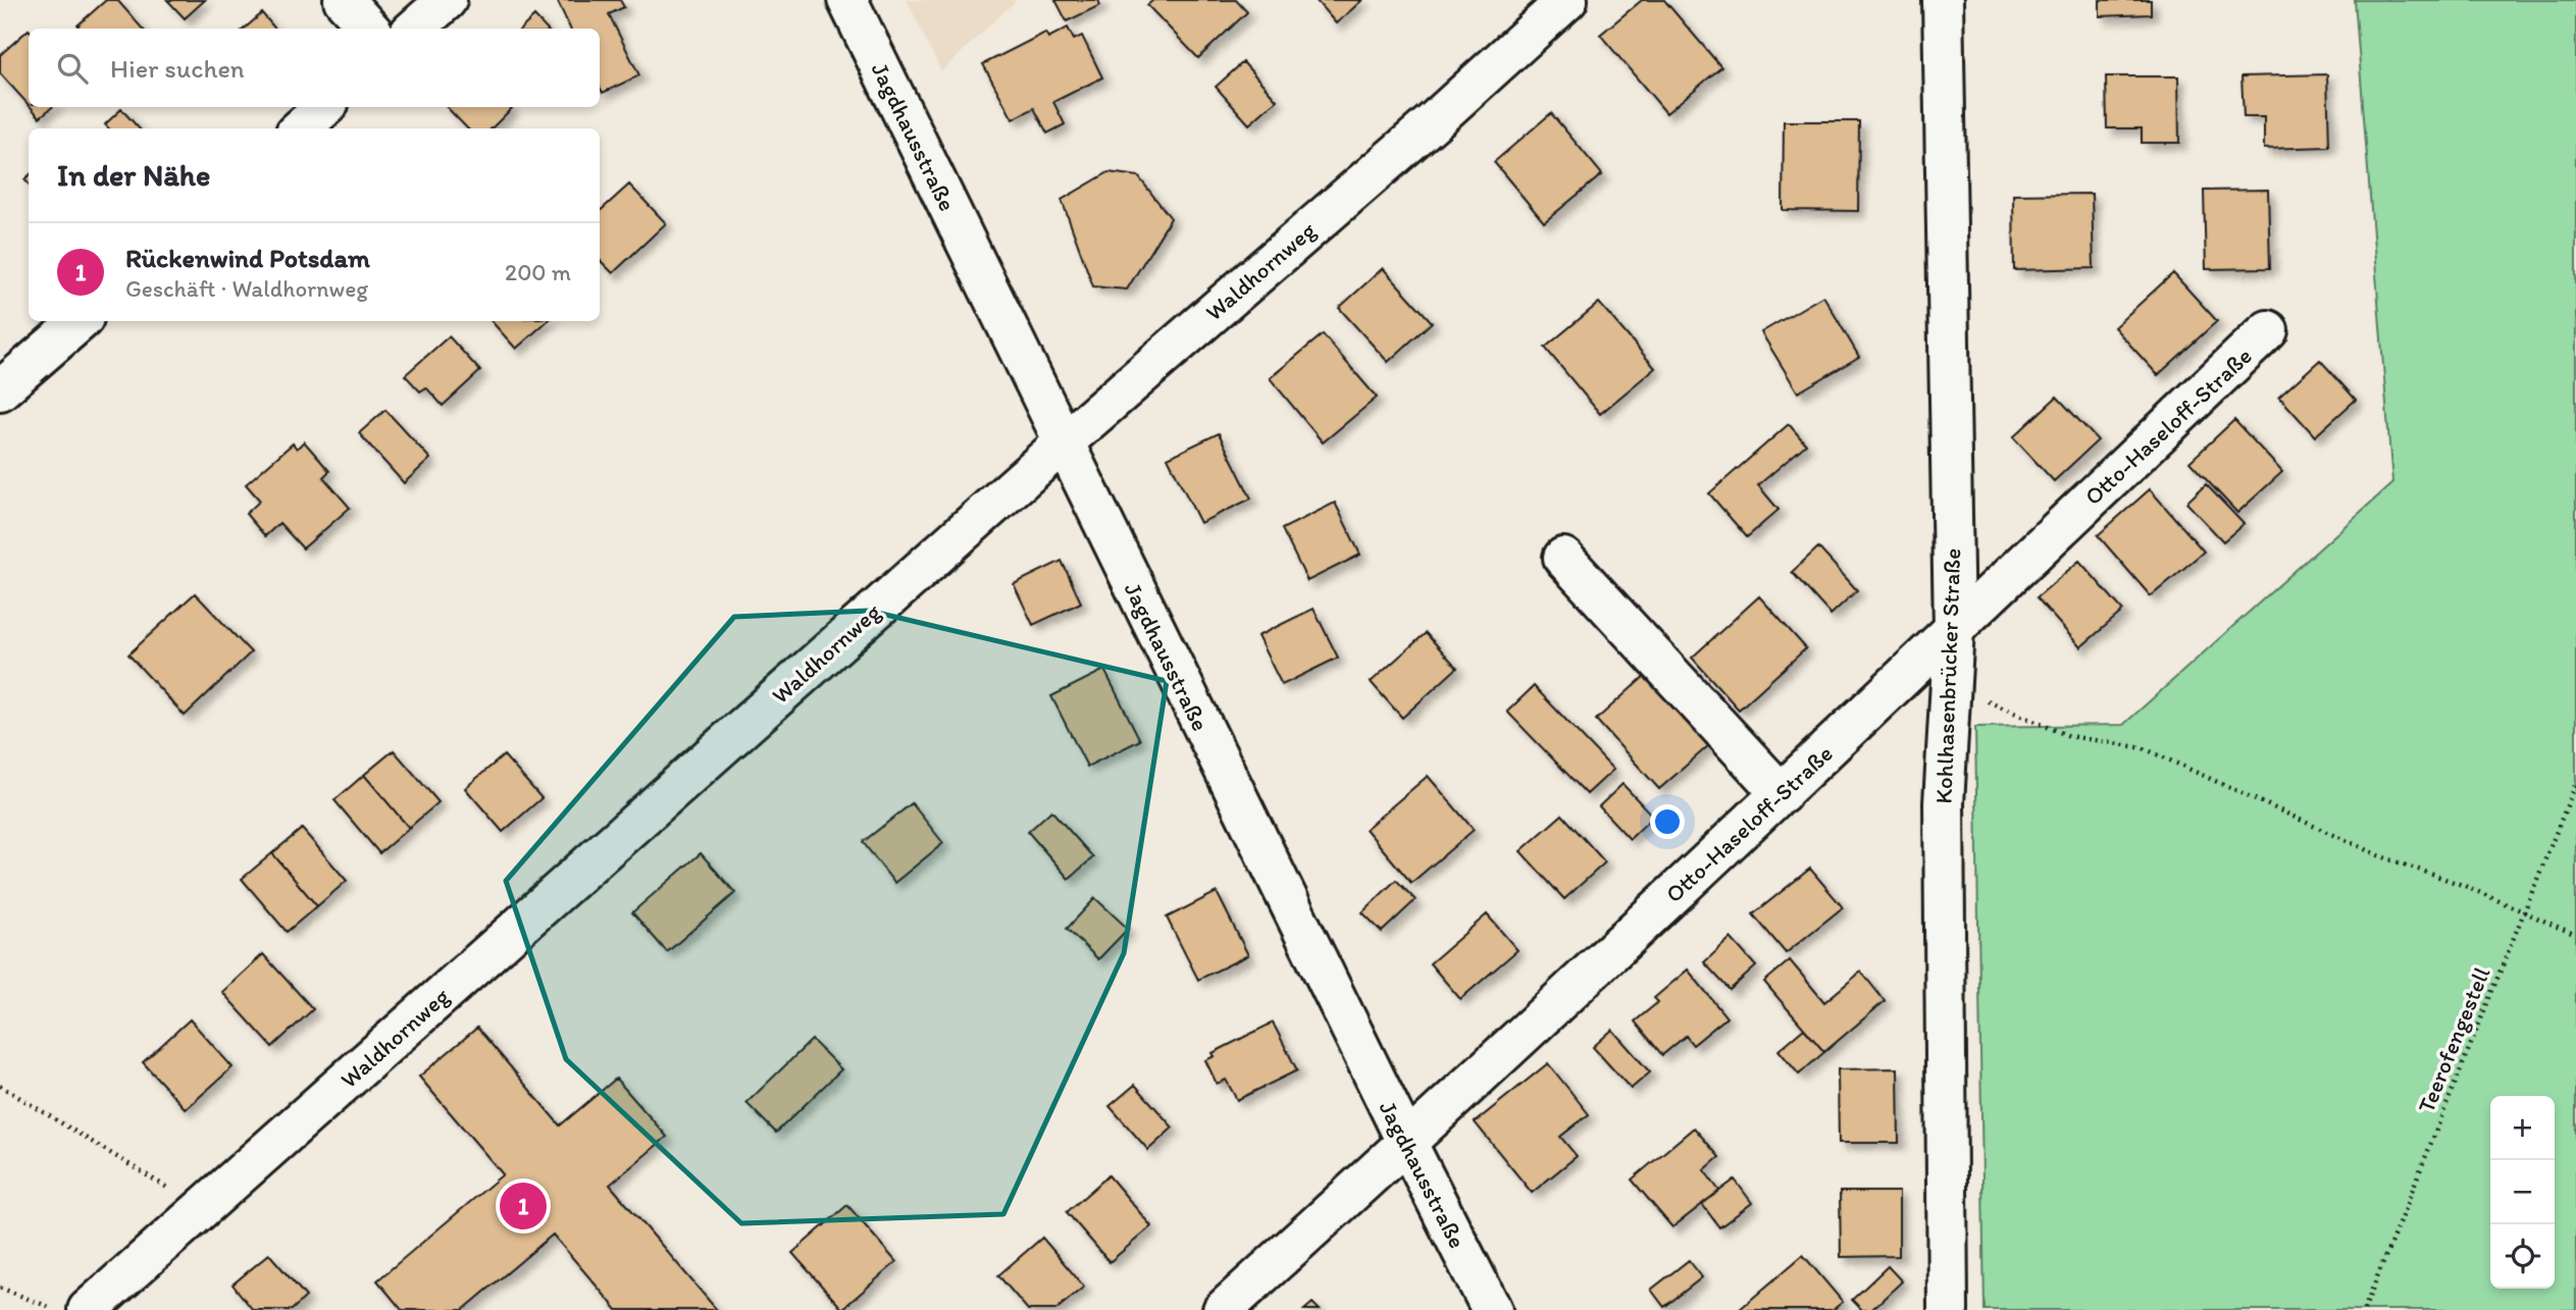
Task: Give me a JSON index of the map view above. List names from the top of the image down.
{
  "streets": {
    "street": [
      "Jagdhausstraße",
      "Waldhornweg",
      "Otto-Haseloff-Straße",
      "Kohlhasenbrücker Straße"
    ],
    "path": ["Teerofengestell"]
  },
  "crossings": [
    ["Jagdhausstraße", "Waldhornweg"],
    ["Jagdhausstraße", "Otto-Haseloff-Straße"],
    ["Otto-Haseloff-Straße", "Kohlhasenbrücker Straße"]
  ],
  "page": {
    "search": "Hier suchen",
    "heading": "In der Nähe",
    "list": [
      {
        "mark": "1",
        "name": "Rückenwind Potsdam",
        "note": "Geschäft · Waldhornweg",
        "value": "200 m"
      }
    ],
    "map_buttons": ["+", "−"],
    "pins": "1"
  }
}
